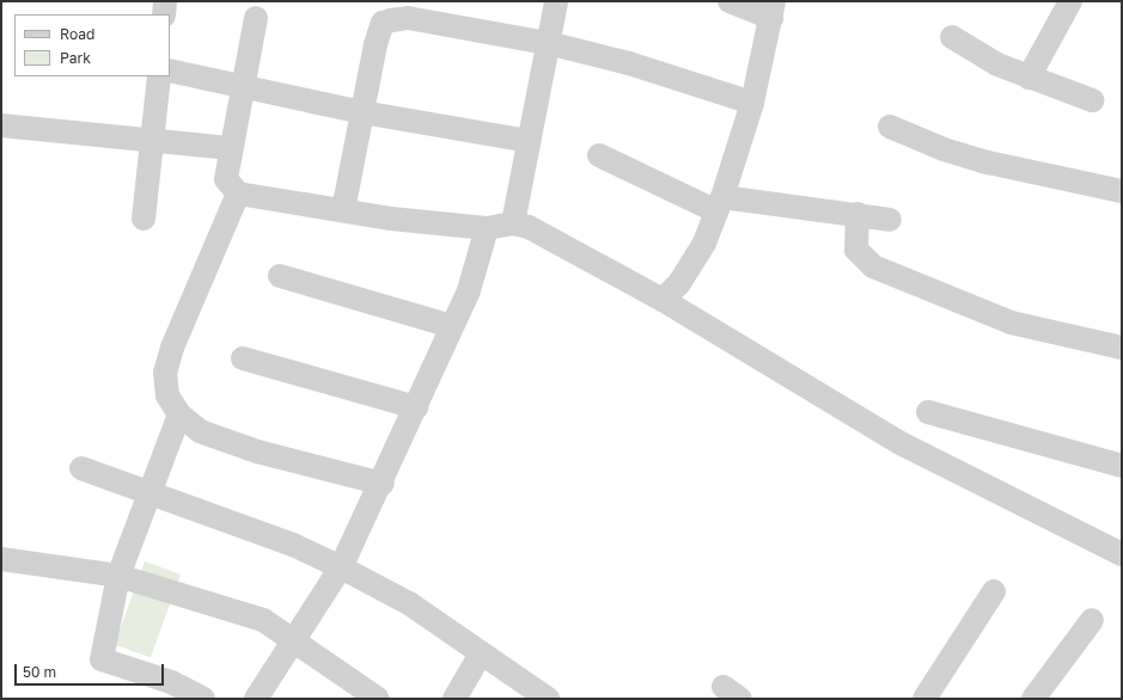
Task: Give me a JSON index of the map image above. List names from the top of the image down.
{
  "legend": ["Road", "Park"],
  "scale_bar": "50 m"
}
